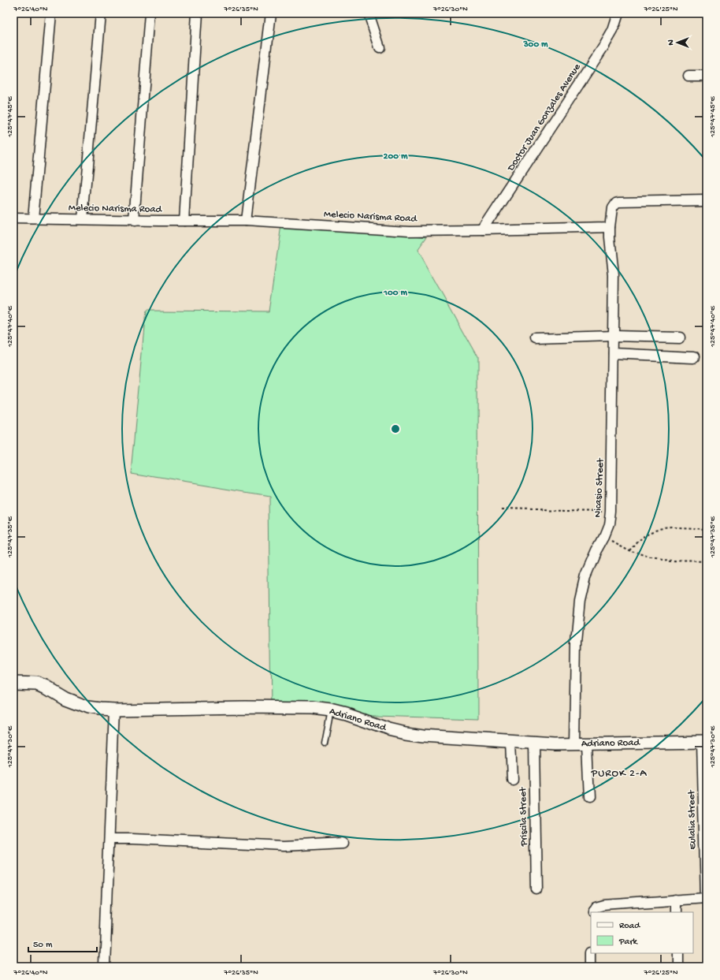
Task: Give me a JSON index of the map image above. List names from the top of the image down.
{
  "streets": {
    "street": [
      "Doctor Juan Gonzales Avenue",
      "Melecio Narisma Road",
      "Nicasio Street",
      "Adriano Road",
      "Priscila Street",
      "Eulalia Street"
    ]
  },
  "crossings": [
    ["Doctor Juan Gonzales Avenue", "Melecio Narisma Road"],
    ["Melecio Narisma Road", "Nicasio Street"],
    ["Nicasio Street", "Adriano Road"],
    ["Adriano Road", "Priscila Street"],
    ["Adriano Road", "Eulalia Street"]
  ],
  "districts": ["PUROK 2-A"],
  "legend": ["Road", "Park"],
  "scale_bar": "50 m",
  "north": "left",
  "coordinates": [
    "7°26'40\"N",
    "7°26'35\"N",
    "7°26'30\"N",
    "7°26'25\"N",
    "125°47'45\"E",
    "125°47'40\"E",
    "125°47'35\"E",
    "125°47'30\"E"
  ],
  "rings": ["300 m", "200 m", "100 m"]
}
